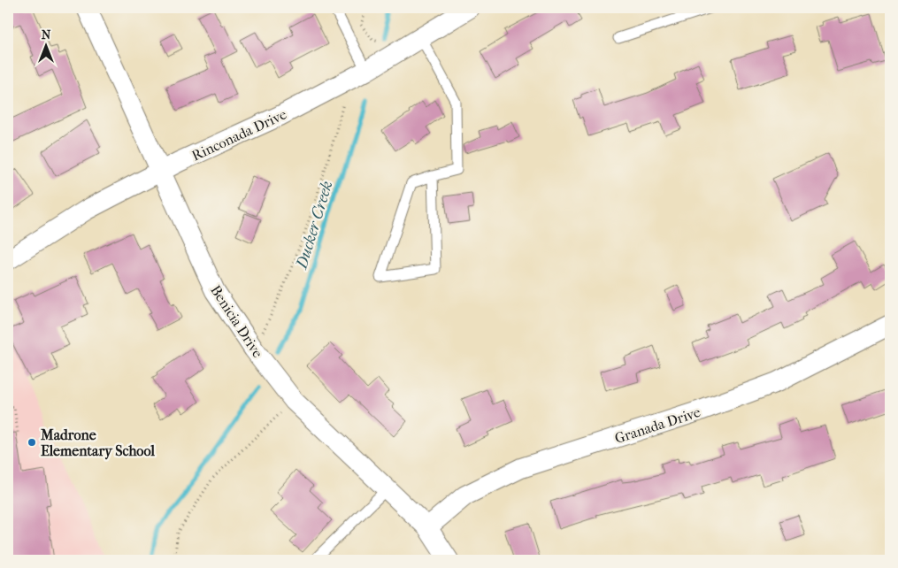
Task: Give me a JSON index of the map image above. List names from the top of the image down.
{
  "streets": {
    "street": ["Rinconada Drive", "Benicia Drive", "Granada Drive"]
  },
  "crossings": [
    ["Rinconada Drive", "Benicia Drive"],
    ["Benicia Drive", "Granada Drive"]
  ],
  "water": ["Ducker Creek"],
  "places": ["Madrone Elementary School"],
  "north": "top"
}
